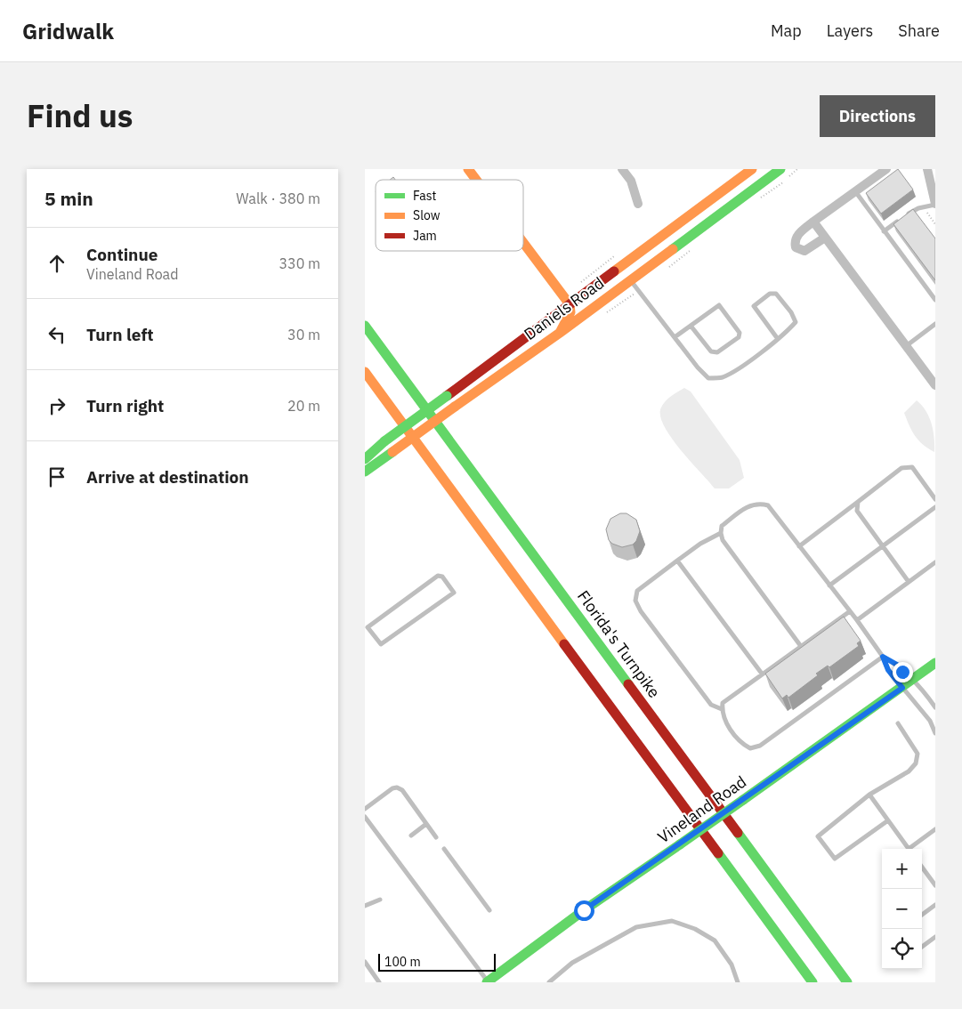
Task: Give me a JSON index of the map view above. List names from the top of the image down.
{
  "streets": {
    "main road": ["Daniels Road", "Florida's Turnpike", "Vineland Road"]
  },
  "legend": ["Fast", "Slow", "Jam"],
  "scale_bar": "100 m",
  "page": {
    "header": "Gridwalk",
    "nav": ["Map", "Layers", "Share"],
    "title": "Find us",
    "buttons": "Directions",
    "heading": ["5 min", "Walk · 380 m"],
    "list": [
      ["Continue", "Vineland Road", "330 m"],
      ["Turn left", "30 m"],
      ["Turn right", "20 m"],
      "Arrive at destination"
    ],
    "map_buttons": ["+", "−"],
    "scale": "100 m"
  }
}
